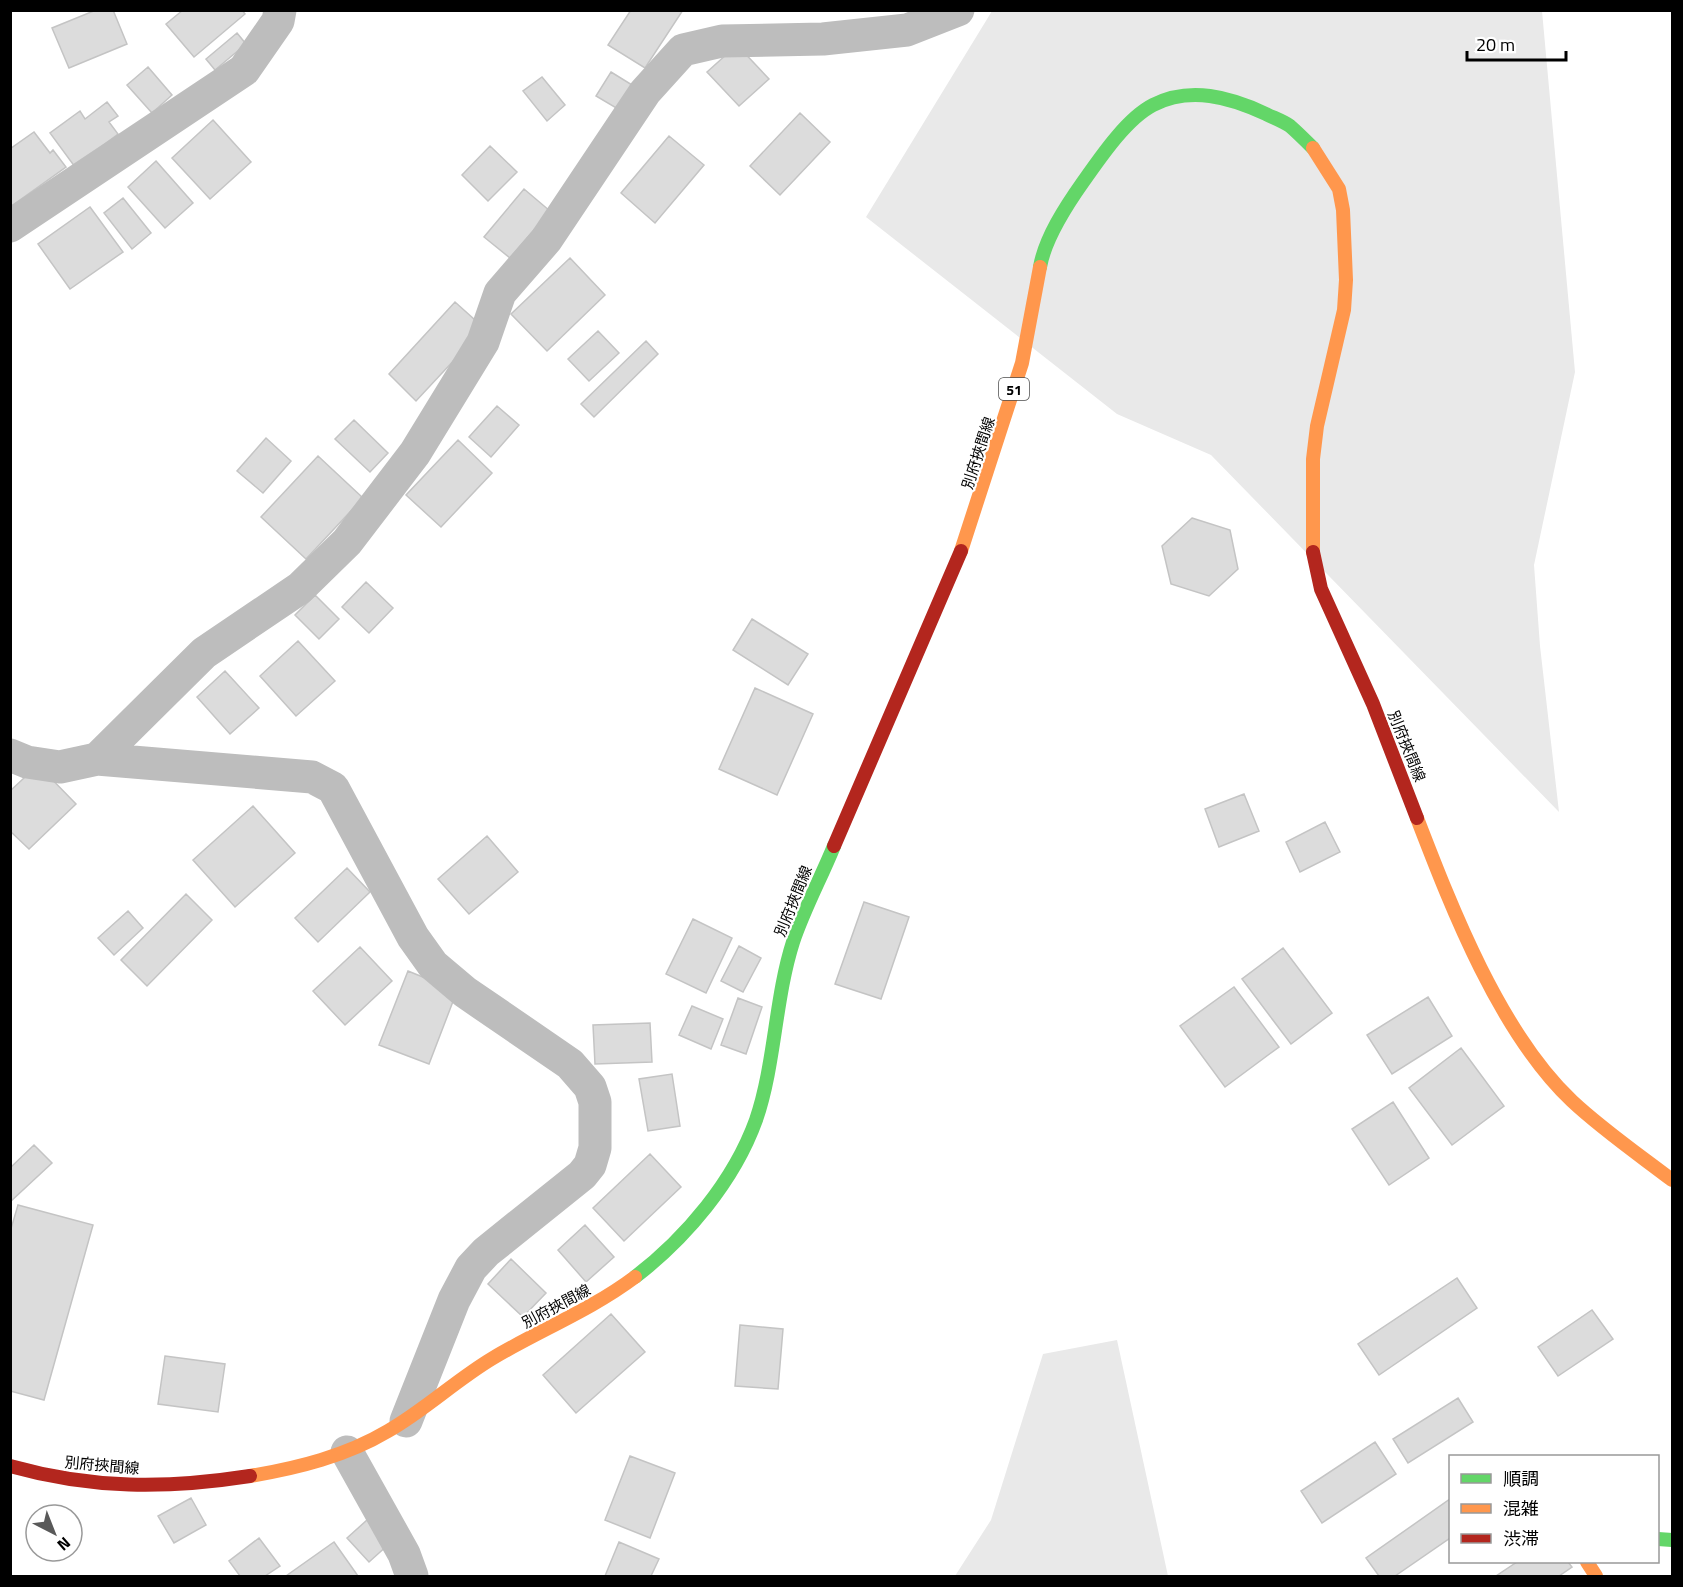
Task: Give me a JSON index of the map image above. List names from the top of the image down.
{
  "streets": {
    "main road": ["51", "別府挾間線"]
  },
  "legend": ["順調", "混雑", "渋滞"],
  "scale_bar": "20 m",
  "north": "bottom right"
}
